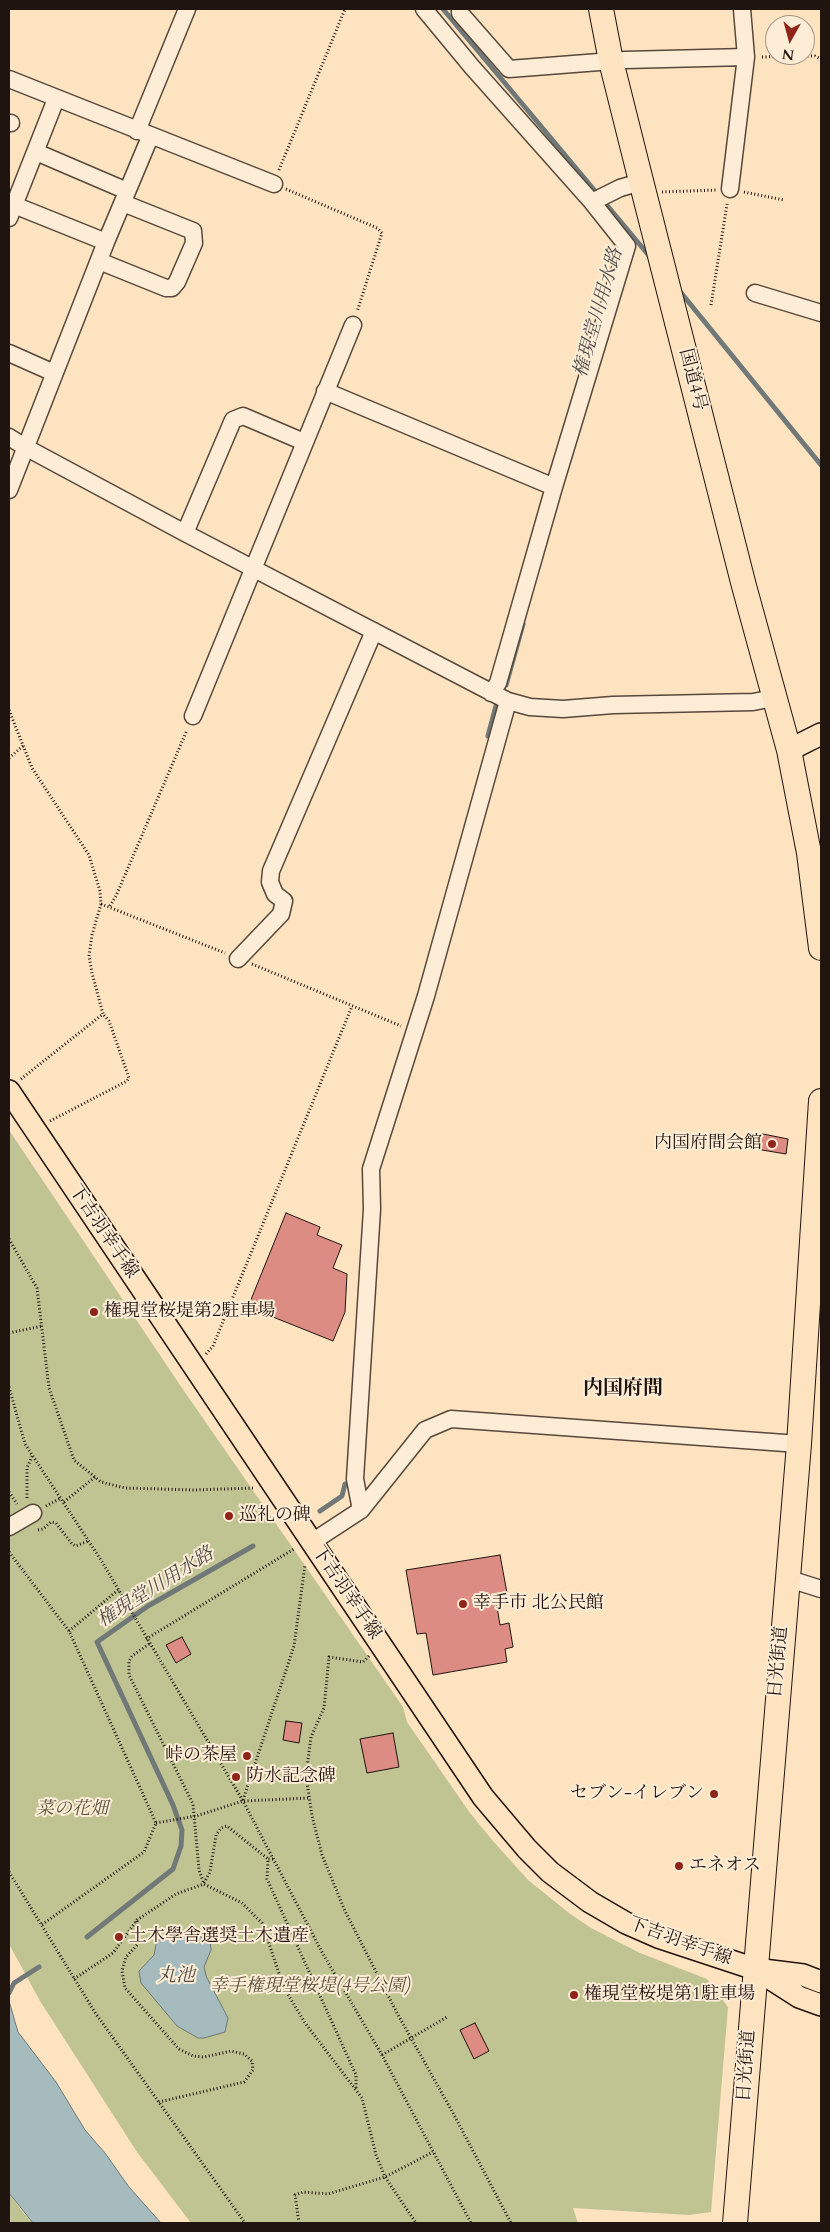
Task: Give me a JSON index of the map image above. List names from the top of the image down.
{
  "streets": {
    "highway": ["国道4号", "日光街道"],
    "main road": ["下吉羽幸手線"]
  },
  "crossings": [
    ["下吉羽幸手線", "日光街道"]
  ],
  "districts": ["内国府間"],
  "water": ["権現堂川用水路", "丸池"],
  "parks": ["菜の花畑", "幸手権現堂桜堤(4号公園)"],
  "places": [
    "内国府間会館",
    "権現堂桜堤第2駐車場",
    "巡礼の碑",
    "幸手市 北公民館",
    "峠の茶屋",
    "防水記念碑",
    "セブン-イレブン",
    "エネオス",
    "土木學舎選奨土木遺産",
    "権現堂桜堤第1駐車場"
  ],
  "north": "bottom"
}
